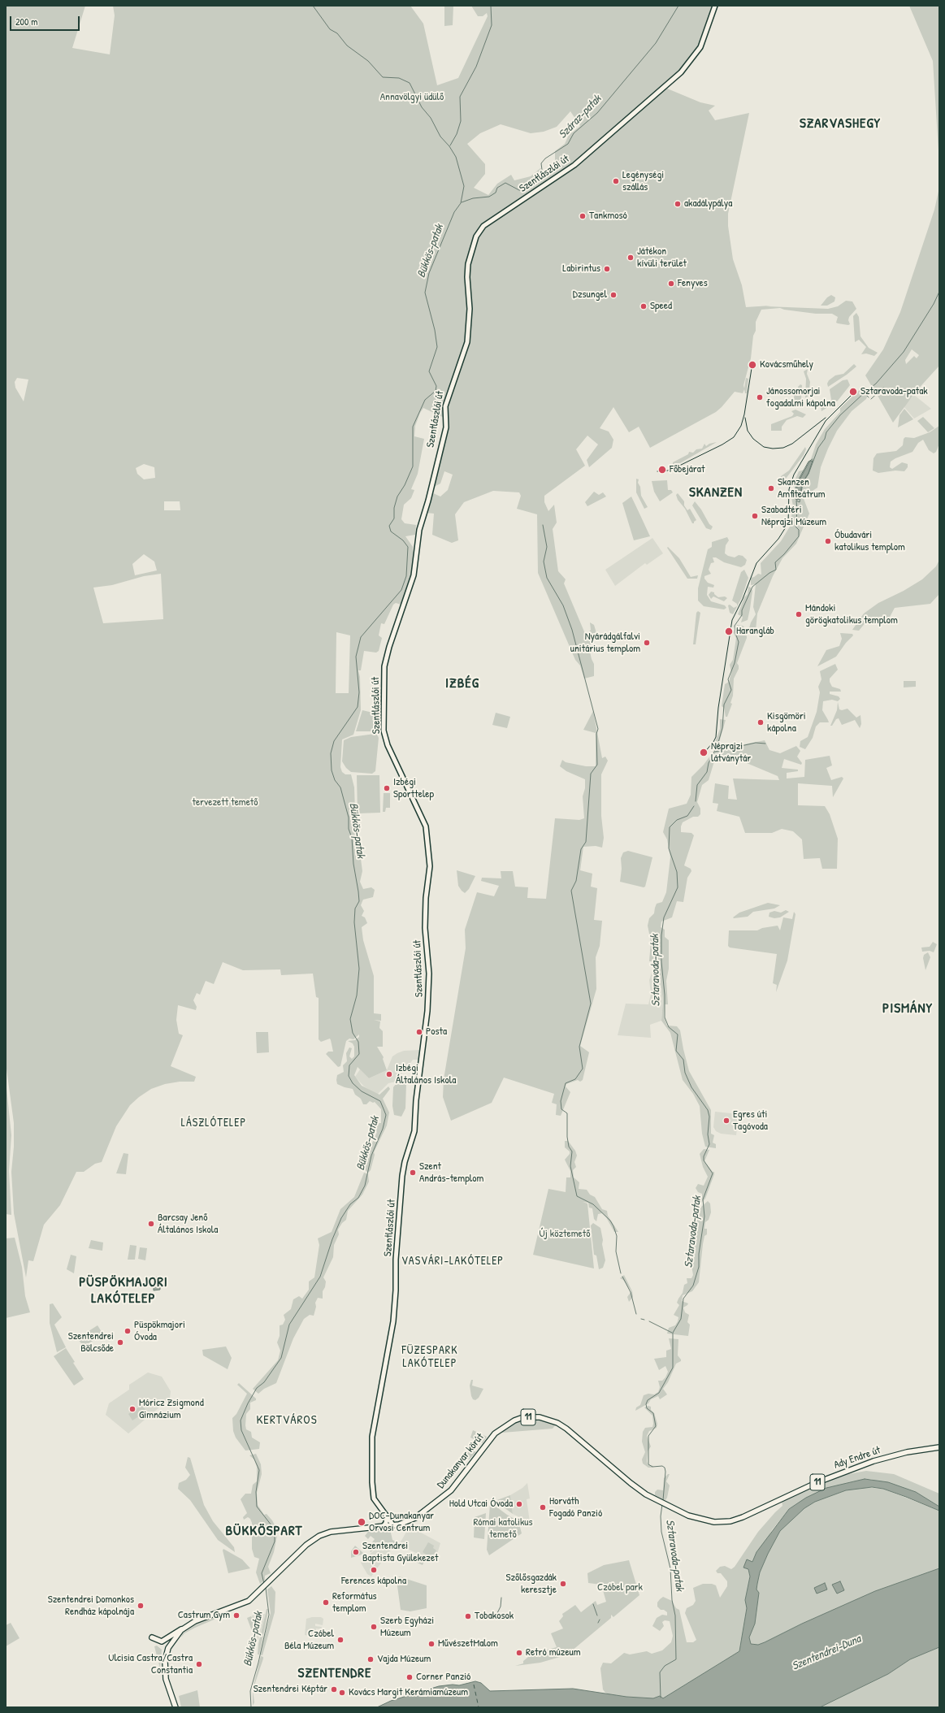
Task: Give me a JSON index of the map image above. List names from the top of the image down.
{
  "streets": {
    "main road": [
      "Szentlászlói út",
      "11",
      "Ady Endre út",
      "Dunakanyar körút"
    ]
  },
  "crossings": [
    ["Szentlászlói út", "Dunakanyar körút"],
    ["Ady Endre út", "Dunakanyar körút"]
  ],
  "districts": [
    "SZARVASHEGY",
    "SKANZEN",
    "IZBÉG",
    "PISMÁNY",
    "LÁSZLÓTELEP",
    "VASVÁRI-LAKÓTELEP",
    "PÜSPÖKMAJORI LAKÓTELEP",
    "FÜZESPARK LAKÓTELEP",
    "KERTVÁROS",
    "BÜKKÖSPART",
    "SZENTENDRE"
  ],
  "water": [
    "Száraz-patak",
    "Bükkös-patak",
    "Sztaravoda-patak",
    "Szentendrei-Duna"
  ],
  "parks": [
    "Annavölgyi üdülő",
    "tervezett temető",
    "Új köztemető",
    "Római katolikus temető",
    "Czóbel park"
  ],
  "places": [
    "Legénységi szállás",
    "akadálypálya",
    "Tankmosó",
    "Játékon kívüli terület",
    "Labirintus",
    "Fenyves",
    "Dzsungel",
    "Speed",
    "Kovácsműhely",
    "Sztaravoda-patak",
    "Jánossomorjai fogadalmi kápolna",
    "Főbejárat",
    "Skanzen Amfiteátrum",
    "Szabadtéri Néprajzi Múzeum",
    "Óbudavári katolikus templom",
    "Mándoki görögkatolikus templom",
    "Harangláb",
    "Nyárádgálfalvi unitárius templom",
    "Kisgömöri kápolna",
    "Néprajzi látványtár",
    "Izbégi Sporttelep",
    "Posta",
    "Izbégi Általános Iskola",
    "Egres úti Tagóvoda",
    "Szent András-templom",
    "Barcsay Jenő Általános Iskola",
    "Püspökmajori Óvoda",
    "Szentendrei Bölcsőde",
    "Móricz Zsigmond Gimnázium",
    "Hold Utcai Óvoda",
    "Horváth Fogadó Panzió",
    "DOC-Dunakanyar Orvosi Centrum",
    "Szentendrei Baptista Gyülekezet",
    "Ferences kápolna",
    "Szőlősgazdák keresztje",
    "Református templom",
    "Szentendrei Domonkos Rendház kápolnája",
    "Castrum Gym",
    "Tobakosok",
    "Szerb Egyházi Múzeum",
    "Czóbel Béla Múzeum",
    "MűvészetMalom",
    "Retró múzeum",
    "Vajda Múzeum",
    "Ulcisia Castra/Castra Constantia",
    "Corner Panzió",
    "Szentendrei Képtár",
    "Kovács Margit Kerámiamúzeum"
  ],
  "scale_bar": "200 m"
}
